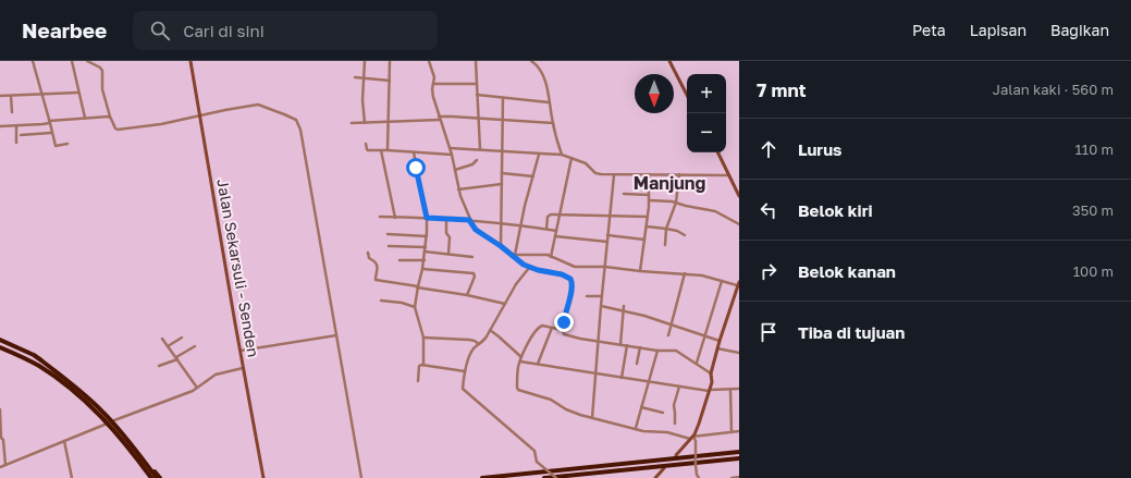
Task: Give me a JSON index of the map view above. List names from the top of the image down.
{
  "streets": {
    "street": ["Jalan Sekarsuli - Senden"]
  },
  "districts": ["Manjung"],
  "north": "bottom",
  "page": {
    "header": "Nearbee",
    "search": "Cari di sini",
    "nav": ["Peta", "Lapisan", "Bagikan"],
    "heading": ["7 mnt", "Jalan kaki · 560 m"],
    "map_buttons": ["+", "−"],
    "list": [
      ["Lurus", "110 m"],
      ["Belok kiri", "350 m"],
      ["Belok kanan", "100 m"],
      "Tiba di tujuan"
    ]
  }
}
